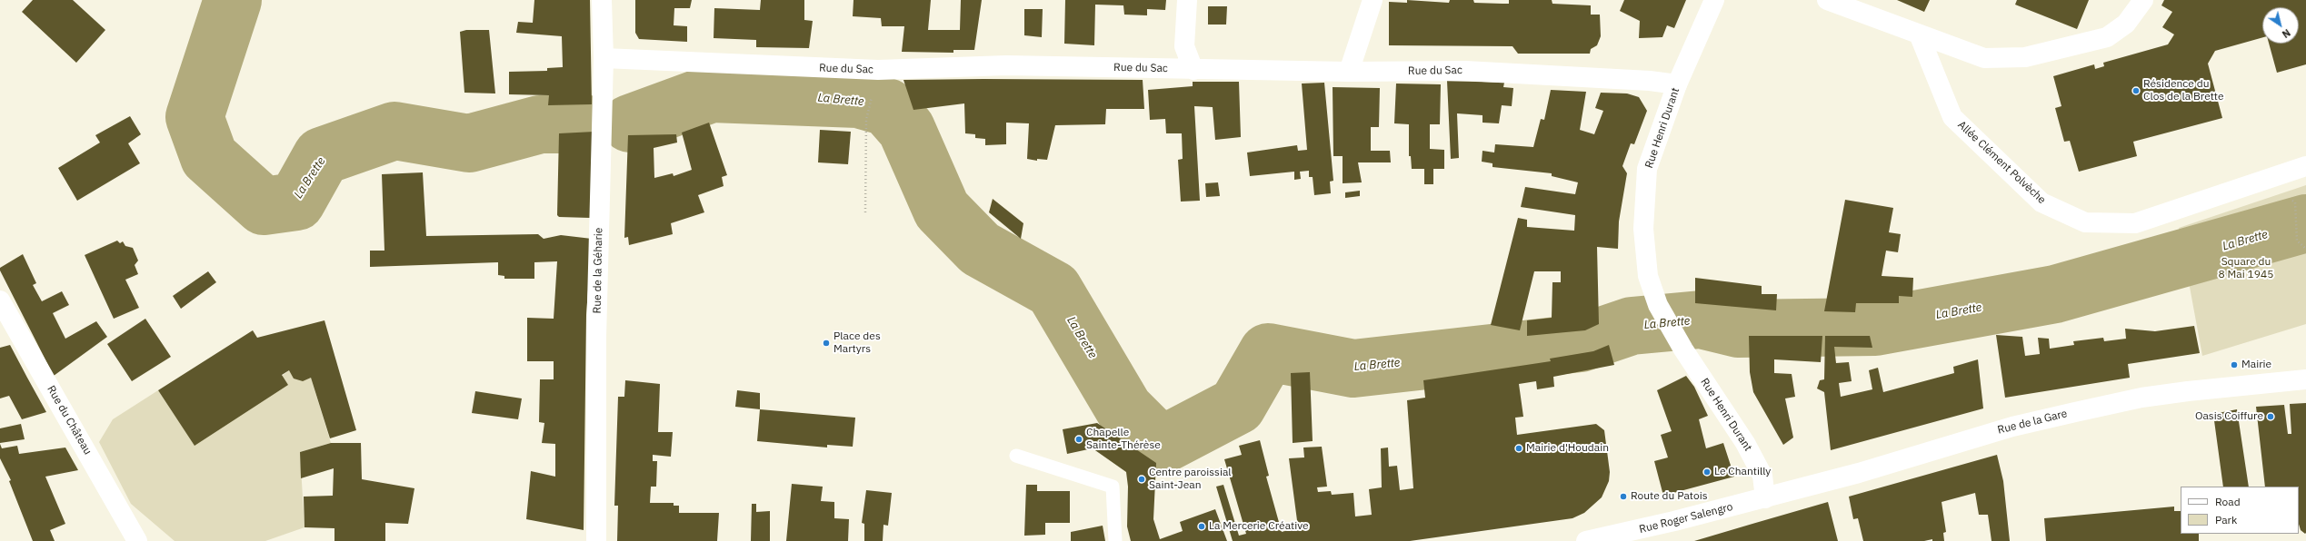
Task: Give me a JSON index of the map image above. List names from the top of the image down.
{
  "streets": {
    "street": [
      "Rue du Sac",
      "Rue Henri Durant",
      "Allée Clément Polvèche",
      "Rue de la Géharie",
      "Rue du Château",
      "Rue de la Gare",
      "Rue Roger Salengro"
    ]
  },
  "crossings": [
    ["Rue du Sac", "Rue Henri Durant"],
    ["Rue du Sac", "Rue de la Géharie"],
    ["Rue Henri Durant", "Rue de la Gare"],
    ["Rue Henri Durant", "Rue Roger Salengro"],
    ["Rue de la Gare", "Rue Roger Salengro"]
  ],
  "water": ["La Brette"],
  "parks": ["Square du 8 Mai 1945"],
  "places": [
    "Résidence du Clos de la Brette",
    "Place des Martyrs",
    "Mairie",
    "Oasis Coiffure",
    "Chapelle Sainte-Thérèse",
    "Mairie d'Houdain",
    "Le Chantilly",
    "Centre paroissial Saint-Jean",
    "Route du Patois",
    "La Mercerie Créative"
  ],
  "legend": ["Road", "Park"],
  "north": "bottom right"
}
